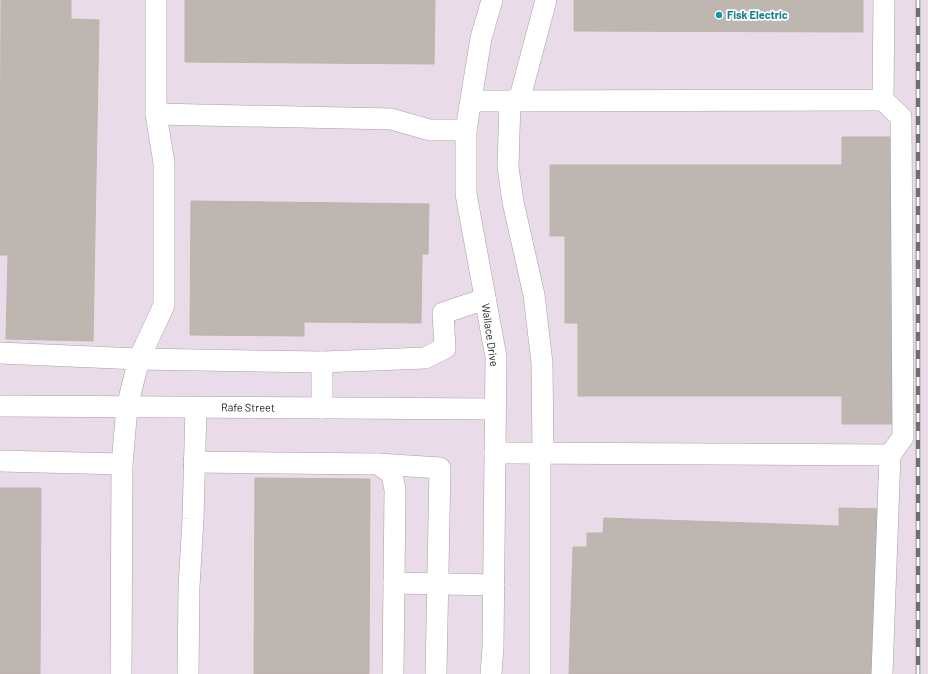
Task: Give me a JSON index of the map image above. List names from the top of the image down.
{
  "streets": {
    "street": ["Wallace Drive", "Rafe Street"]
  },
  "crossings": [
    ["Wallace Drive", "Rafe Street"]
  ],
  "places": ["Fisk Electric"]
}
